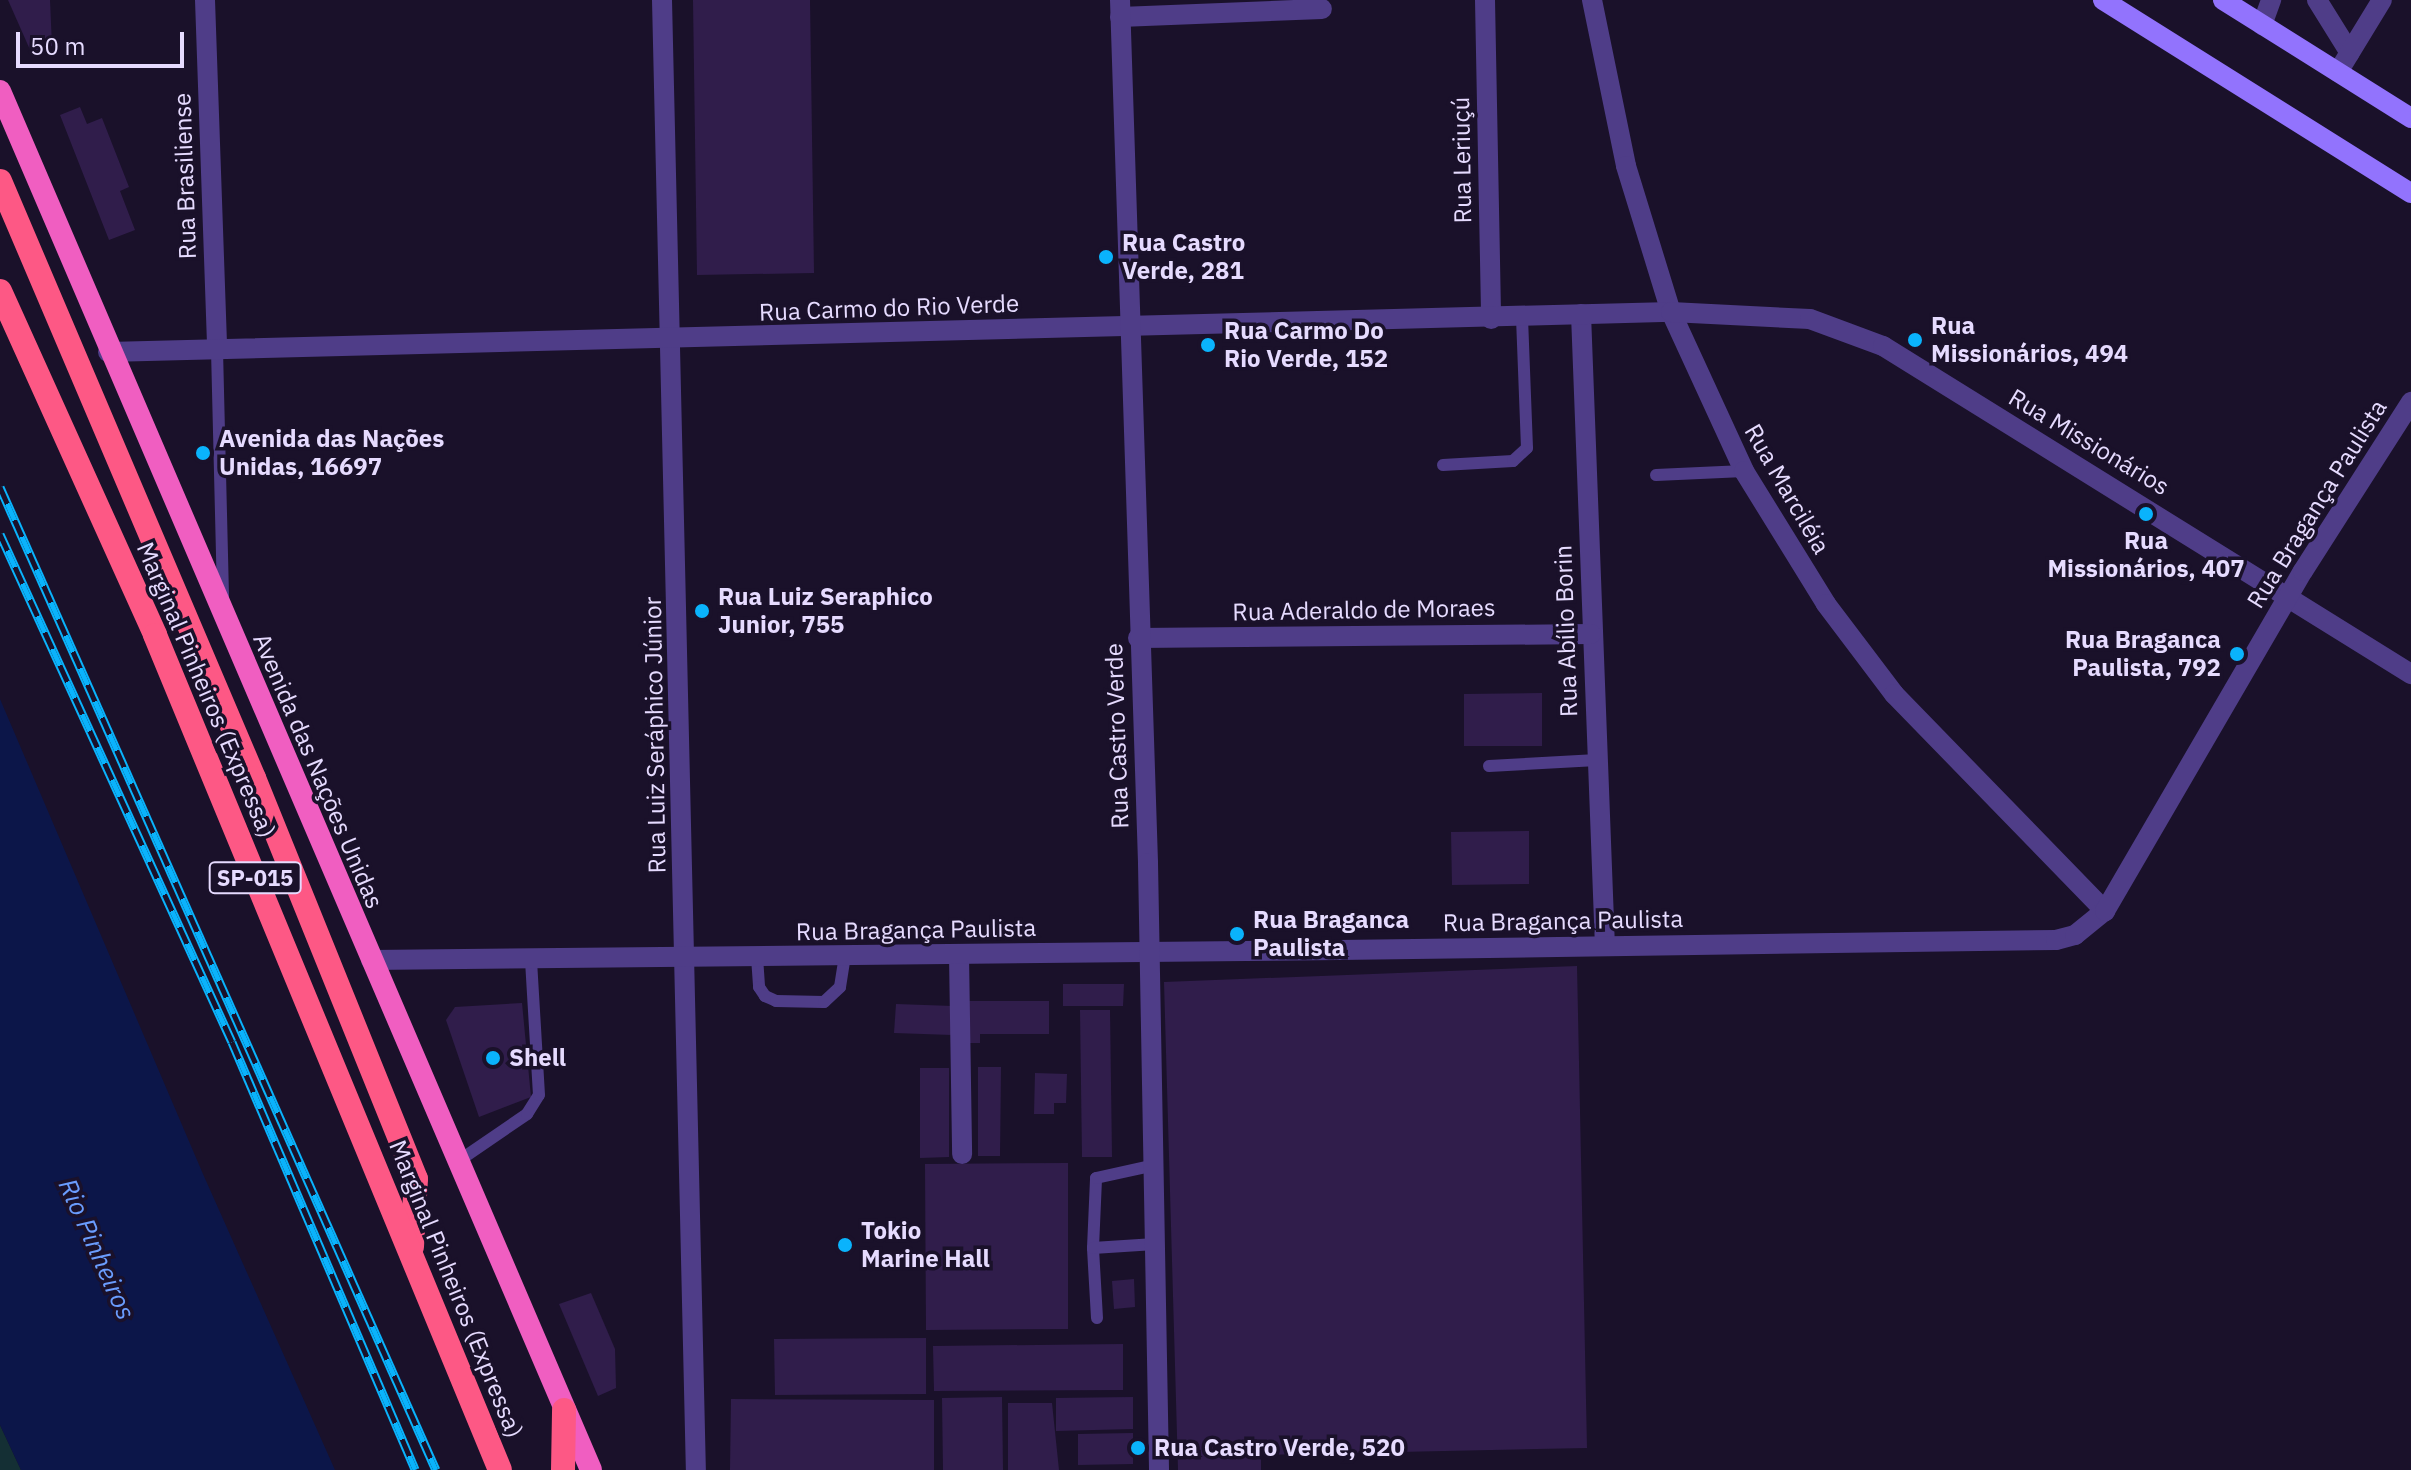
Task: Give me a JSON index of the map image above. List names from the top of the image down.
{
  "streets": {
    "highway": ["Marginal Pinheiros (Expressa)", "Avenida das Nações Unidas", "SP-015"],
    "street": [
      "Rua Leriuçú",
      "Rua Brasiliense",
      "Rua Carmo do Rio Verde",
      "Rua Missionários",
      "Rua Marciléia",
      "Rua Bragança Paulista",
      "Rua Aderaldo de Moraes",
      "Rua Abílio Borin",
      "Rua Luiz Seráphico Júnior",
      "Rua Castro Verde"
    ]
  },
  "crossings": [
    ["Rua Leriuçú", "Rua Carmo do Rio Verde"],
    ["Rua Brasiliense", "Rua Carmo do Rio Verde"],
    ["Rua Carmo do Rio Verde", "Rua Missionários"],
    ["Rua Carmo do Rio Verde", "Rua Marciléia"],
    ["Rua Carmo do Rio Verde", "Rua Abílio Borin"],
    ["Rua Carmo do Rio Verde", "Rua Luiz Seráphico Júnior"],
    ["Rua Carmo do Rio Verde", "Rua Castro Verde"],
    ["Rua Carmo do Rio Verde", "Avenida das Nações Unidas"],
    ["Rua Missionários", "Rua Marciléia"],
    ["Rua Missionários", "Rua Bragança Paulista"],
    ["Rua Marciléia", "Rua Bragança Paulista"],
    ["Rua Bragança Paulista", "Rua Abílio Borin"],
    ["Rua Bragança Paulista", "Rua Luiz Seráphico Júnior"],
    ["Rua Bragança Paulista", "Rua Castro Verde"],
    ["Rua Bragança Paulista", "Avenida das Nações Unidas"],
    ["Rua Aderaldo de Moraes", "Rua Abílio Borin"],
    ["Rua Aderaldo de Moraes", "Rua Castro Verde"]
  ],
  "water": ["Rio Pinheiros"],
  "places": [
    "Rua Castro Verde, 281",
    "Rua Missionários, 494",
    "Rua Carmo Do Rio Verde, 152",
    "Avenida das Nações Unidas, 16697",
    "Rua Missionários, 407",
    "Rua Luiz Seraphico Junior, 755",
    "Rua Braganca Paulista, 792",
    "Rua Braganca Paulista",
    "Shell",
    "Tokio Marine Hall",
    "Rua Castro Verde, 520"
  ],
  "scale_bar": "50 m"
}
